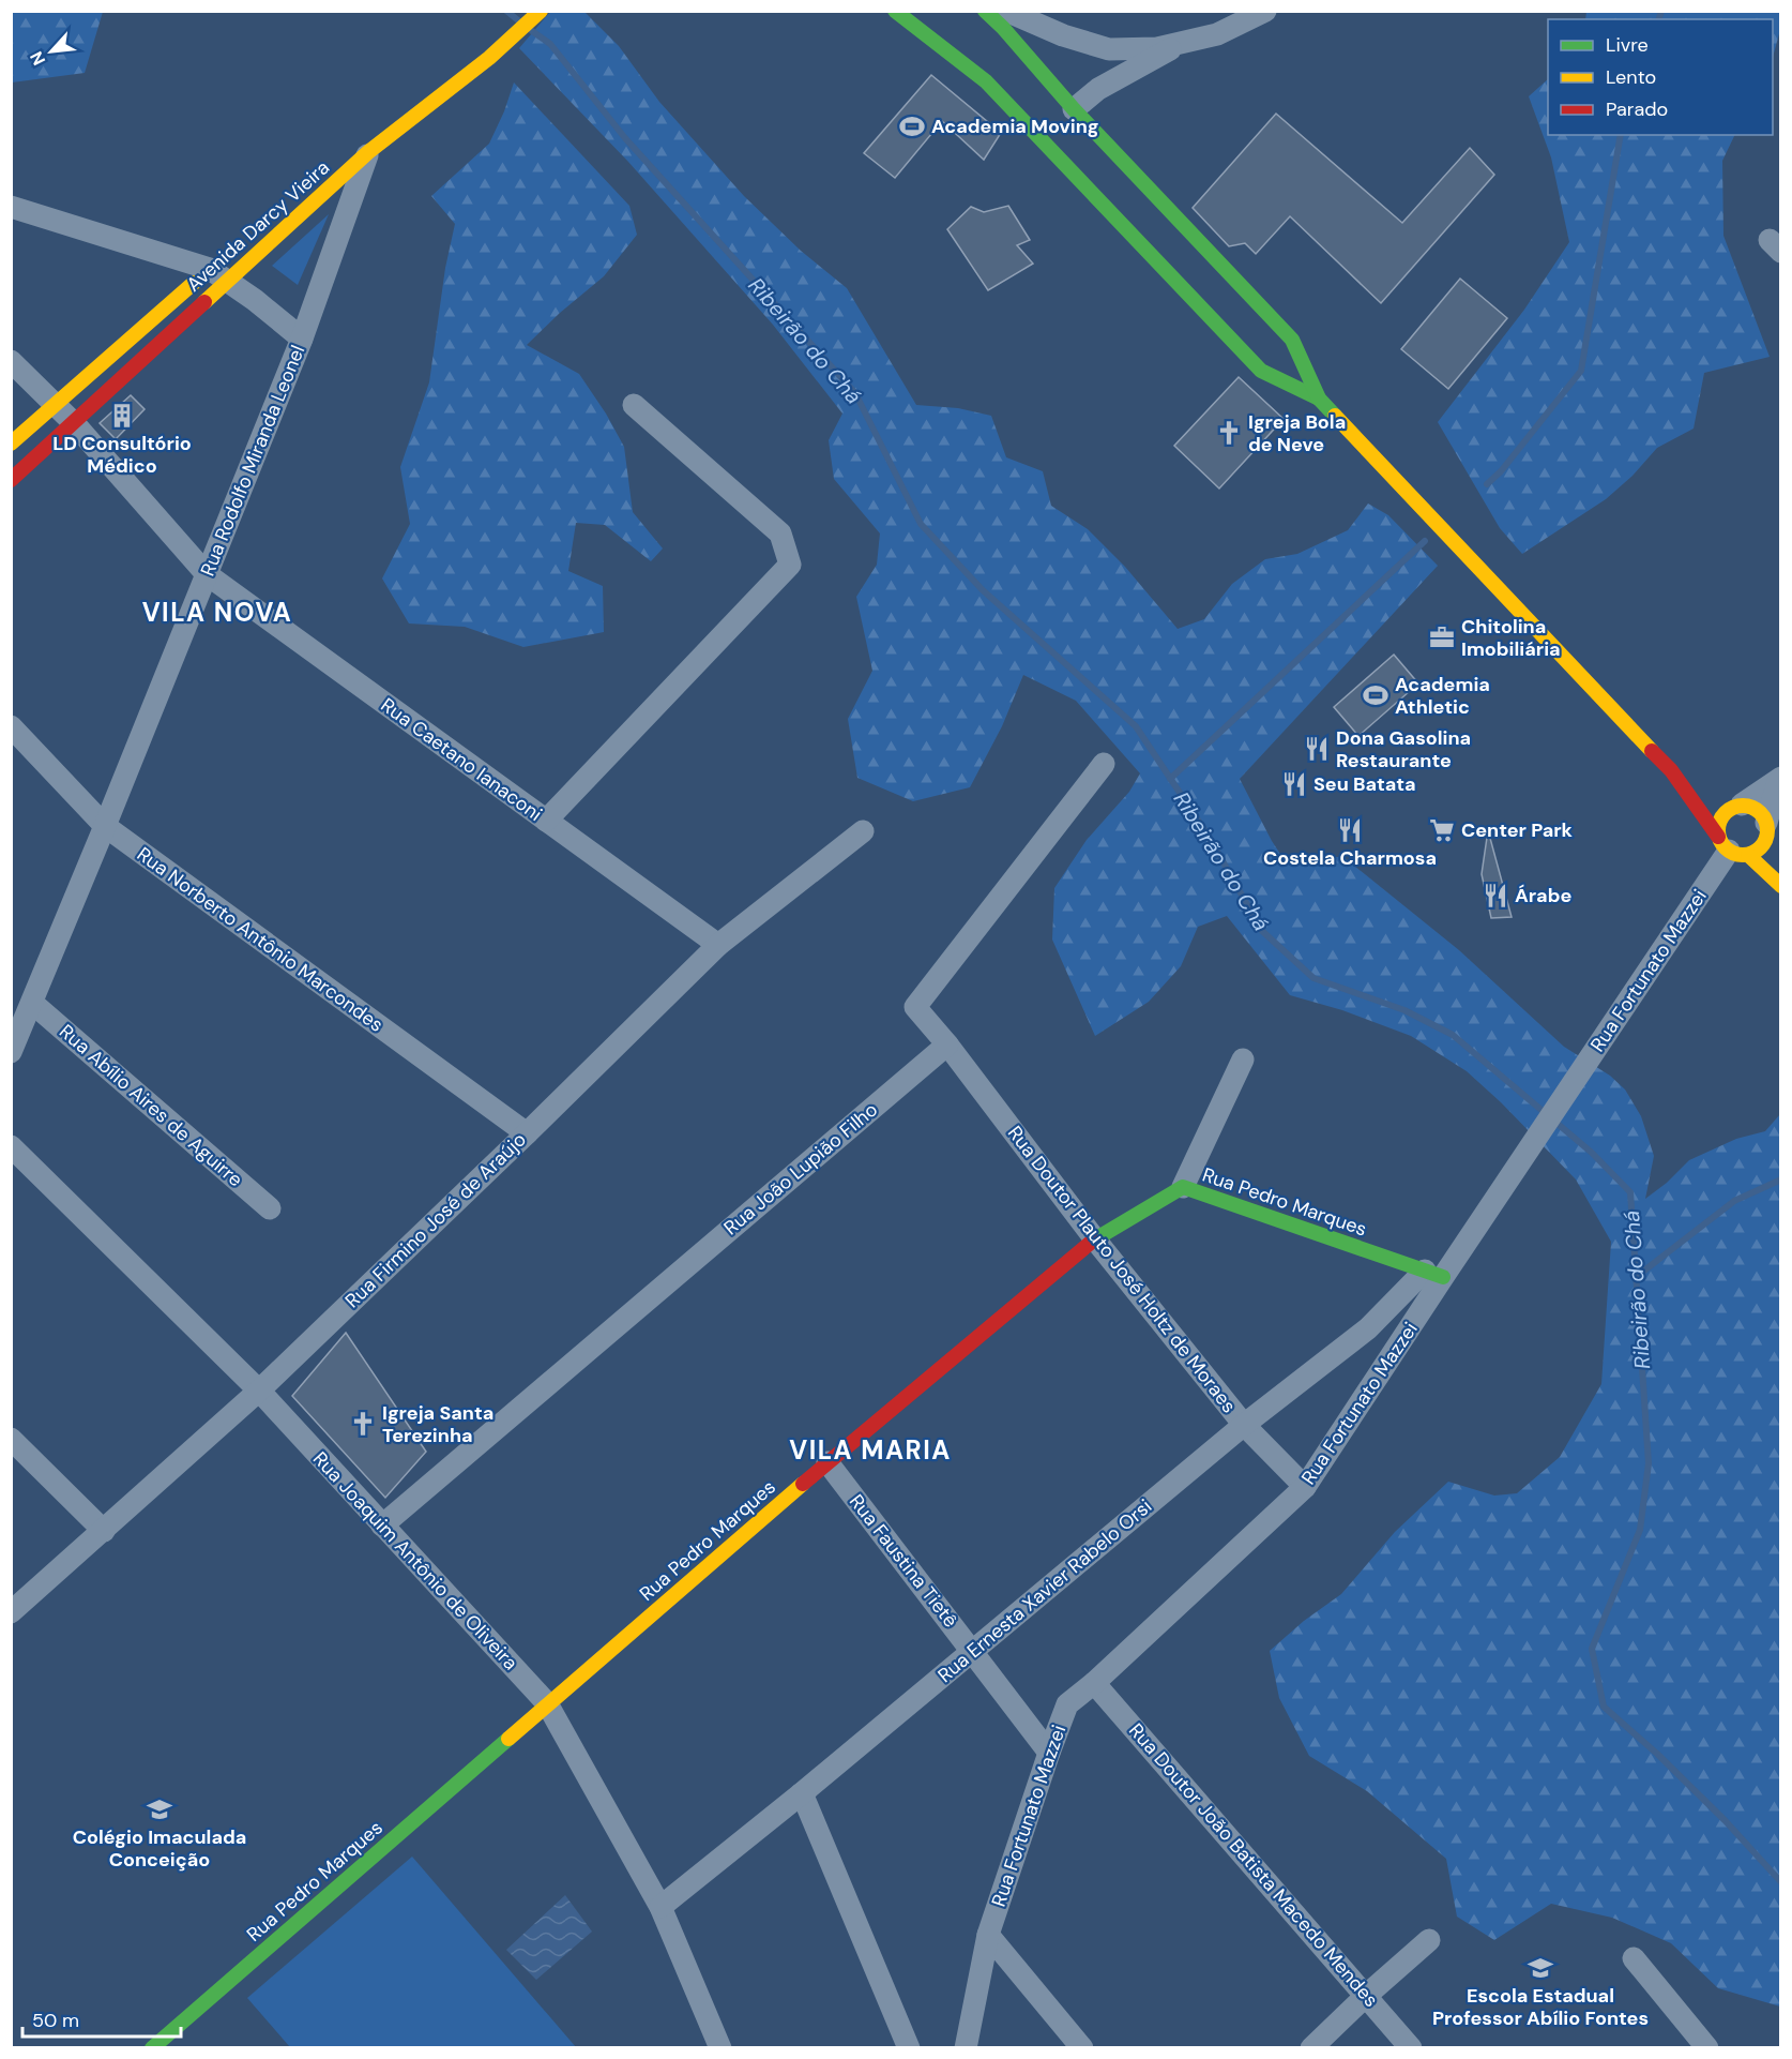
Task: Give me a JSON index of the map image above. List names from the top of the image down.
{
  "streets": {
    "main road": ["Avenida Darcy Vieira", "Rua Pedro Marques"],
    "street": [
      "Rua Rodolfo Miranda Leonel",
      "Rua Caetano Ianaconi",
      "Rua Norberto Antônio Marcondes",
      "Rua Fortunato Mazzei",
      "Rua Abílio Aires de Aguirre",
      "Rua João Lupião Filho",
      "Rua Firmino José de Araújo",
      "Rua Doutor Plauto José Holtz de Moraes",
      "Rua Joaquim Antônio de Oliveira",
      "Rua Faustina Tietê",
      "Rua Ernesta Xavier Rabelo Orsi",
      "Rua Doutor João Batista Macedo Mendes"
    ]
  },
  "crossings": [
    ["Avenida Darcy Vieira", "Rua Rodolfo Miranda Leonel"],
    ["Avenida Darcy Vieira", "Rua Caetano Ianaconi"],
    ["Rua Rodolfo Miranda Leonel", "Rua Caetano Ianaconi"],
    ["Rua Rodolfo Miranda Leonel", "Rua Norberto Antônio Marcondes"],
    ["Rua Rodolfo Miranda Leonel", "Rua Abílio Aires de Aguirre"],
    ["Rua Caetano Ianaconi", "Rua Firmino José de Araújo"],
    ["Rua Norberto Antônio Marcondes", "Rua Firmino José de Araújo"],
    ["Rua Fortunato Mazzei", "Rua Pedro Marques"],
    ["Rua Fortunato Mazzei", "Rua Doutor Plauto José Holtz de Moraes"],
    ["Rua Fortunato Mazzei", "Rua Faustina Tietê"],
    ["Rua Fortunato Mazzei", "Rua Ernesta Xavier Rabelo Orsi"],
    ["Rua Fortunato Mazzei", "Rua Doutor João Batista Macedo Mendes"],
    ["Rua João Lupião Filho", "Rua Doutor Plauto José Holtz de Moraes"],
    ["Rua João Lupião Filho", "Rua Joaquim Antônio de Oliveira"],
    ["Rua Pedro Marques", "Rua Doutor Plauto José Holtz de Moraes"],
    ["Rua Pedro Marques", "Rua Joaquim Antônio de Oliveira"],
    ["Rua Pedro Marques", "Rua Faustina Tietê"],
    ["Rua Pedro Marques", "Rua Ernesta Xavier Rabelo Orsi"],
    ["Rua Firmino José de Araújo", "Rua Joaquim Antônio de Oliveira"],
    ["Rua Doutor Plauto José Holtz de Moraes", "Rua Ernesta Xavier Rabelo Orsi"],
    ["Rua Joaquim Antônio de Oliveira", "Rua Ernesta Xavier Rabelo Orsi"],
    ["Rua Faustina Tietê", "Rua Ernesta Xavier Rabelo Orsi"]
  ],
  "districts": ["VILA NOVA", "VILA MARIA"],
  "water": ["Ribeirão do Chá"],
  "places": {
    "sports": ["Academia Moving", "Academia Athletic"],
    "building": ["LD Consultório Médico"],
    "church": ["Igreja Bola de Neve", "Igreja Santa Terezinha"],
    "office": ["Chitolina Imobiliária"],
    "restaurant": [
      "Dona Gasolina Restaurante",
      "Seu Batata",
      "Costela Charmosa",
      "Árabe"
    ],
    "supermarket": ["Center Park"],
    "school or university": ["Colégio Imaculada Conceição", "Escola Estadual Professor Abílio Fontes"]
  },
  "legend": ["Livre", "Lento", "Parado"],
  "scale_bar": "50 m",
  "north": "bottom left"
}
